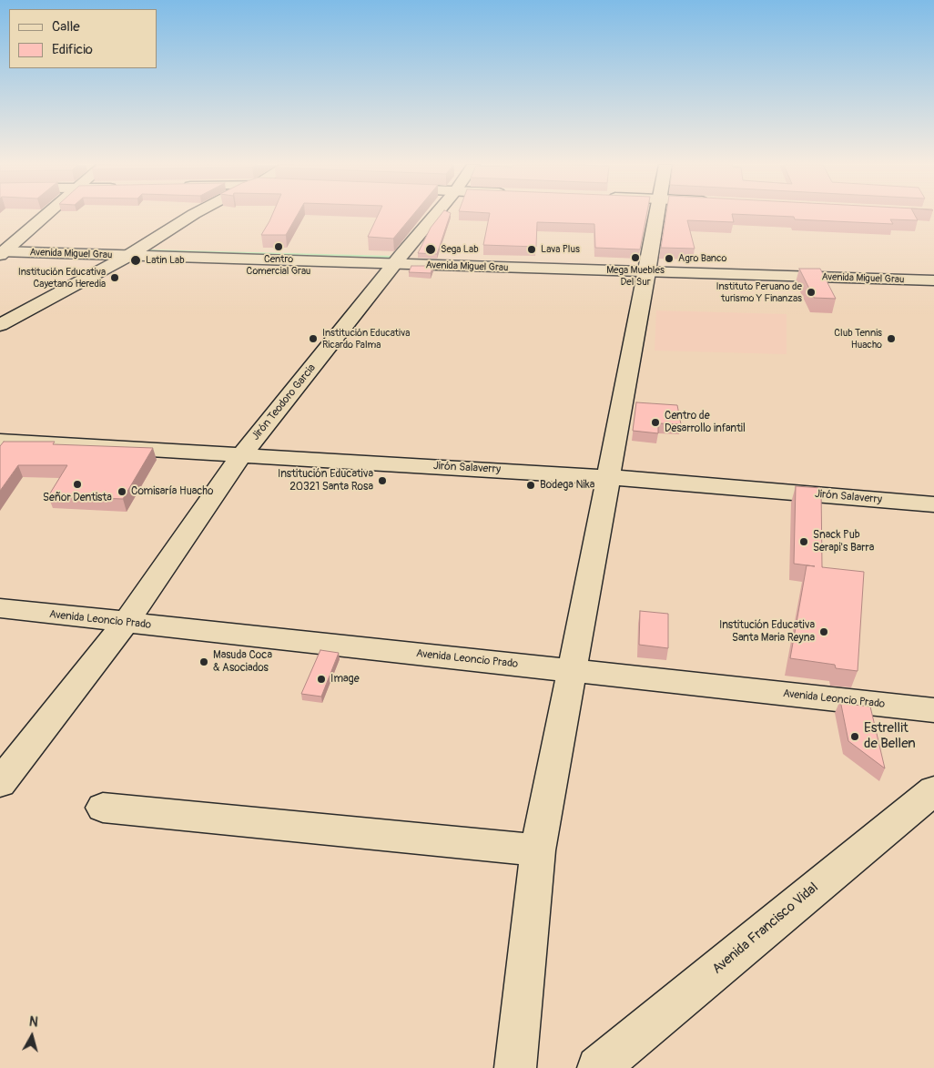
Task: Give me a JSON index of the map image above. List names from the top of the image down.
{
  "streets": {
    "street": [
      "Avenida Miguel Grau",
      "Jirón Teodoro Garcia",
      "Jirón Salaverry",
      "Avenida Leoncio Prado",
      "Avenida Francisco Vidal"
    ]
  },
  "crossings": [
    ["Avenida Miguel Grau", "Jirón Teodoro Garcia"],
    ["Jirón Teodoro Garcia", "Jirón Salaverry"],
    ["Jirón Teodoro Garcia", "Avenida Leoncio Prado"]
  ],
  "places": [
    "Centro Comercial Grau",
    "Sega Lab",
    "Lava Plus",
    "Mega Muebles Del Sur",
    "Agro Banco",
    "Latin Lab",
    "Institución Educativa Cayetano Heredia",
    "Instituto Peruano de turismo Y Finanzas",
    "Institución Educativa Ricardo Palma",
    "Club Tennis Huacho",
    "Centro de Desarrollo infantil",
    "Institución Educativa 20321 Santa Rosa",
    "Señor Dentista",
    "Bodega Nika",
    "Comisaría Huacho",
    "Snack Pub Serapi's Barra",
    "Institución Educativa Santa Maria Reyna",
    "Masuda Coca & Asociados",
    "Image",
    "Estrellit de Bellen"
  ],
  "legend": ["Calle", "Edificio"],
  "north": "top"
}
